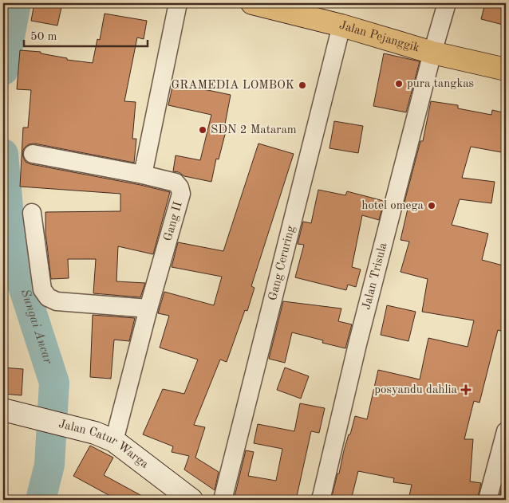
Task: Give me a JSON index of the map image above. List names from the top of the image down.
{
  "streets": {
    "main road": ["Jalan Pejanggik", "Jalan Catur Warga"],
    "street": ["Gang II", "Gang Ceruring", "Jalan Trisula"]
  },
  "crossings": [
    ["Jalan Pejanggik", "Gang Ceruring"],
    ["Jalan Pejanggik", "Jalan Trisula"],
    ["Gang II", "Jalan Catur Warga"]
  ],
  "water": ["Sungai Ancar"],
  "places": {
    "other": [
      "pura tangkas",
      "GRAMEDIA LOMBOK",
      "SDN 2 Mataram",
      "hotel omega"
    ],
    "health": ["posyandu dahlia"]
  },
  "scale_bar": "50 m"
}
